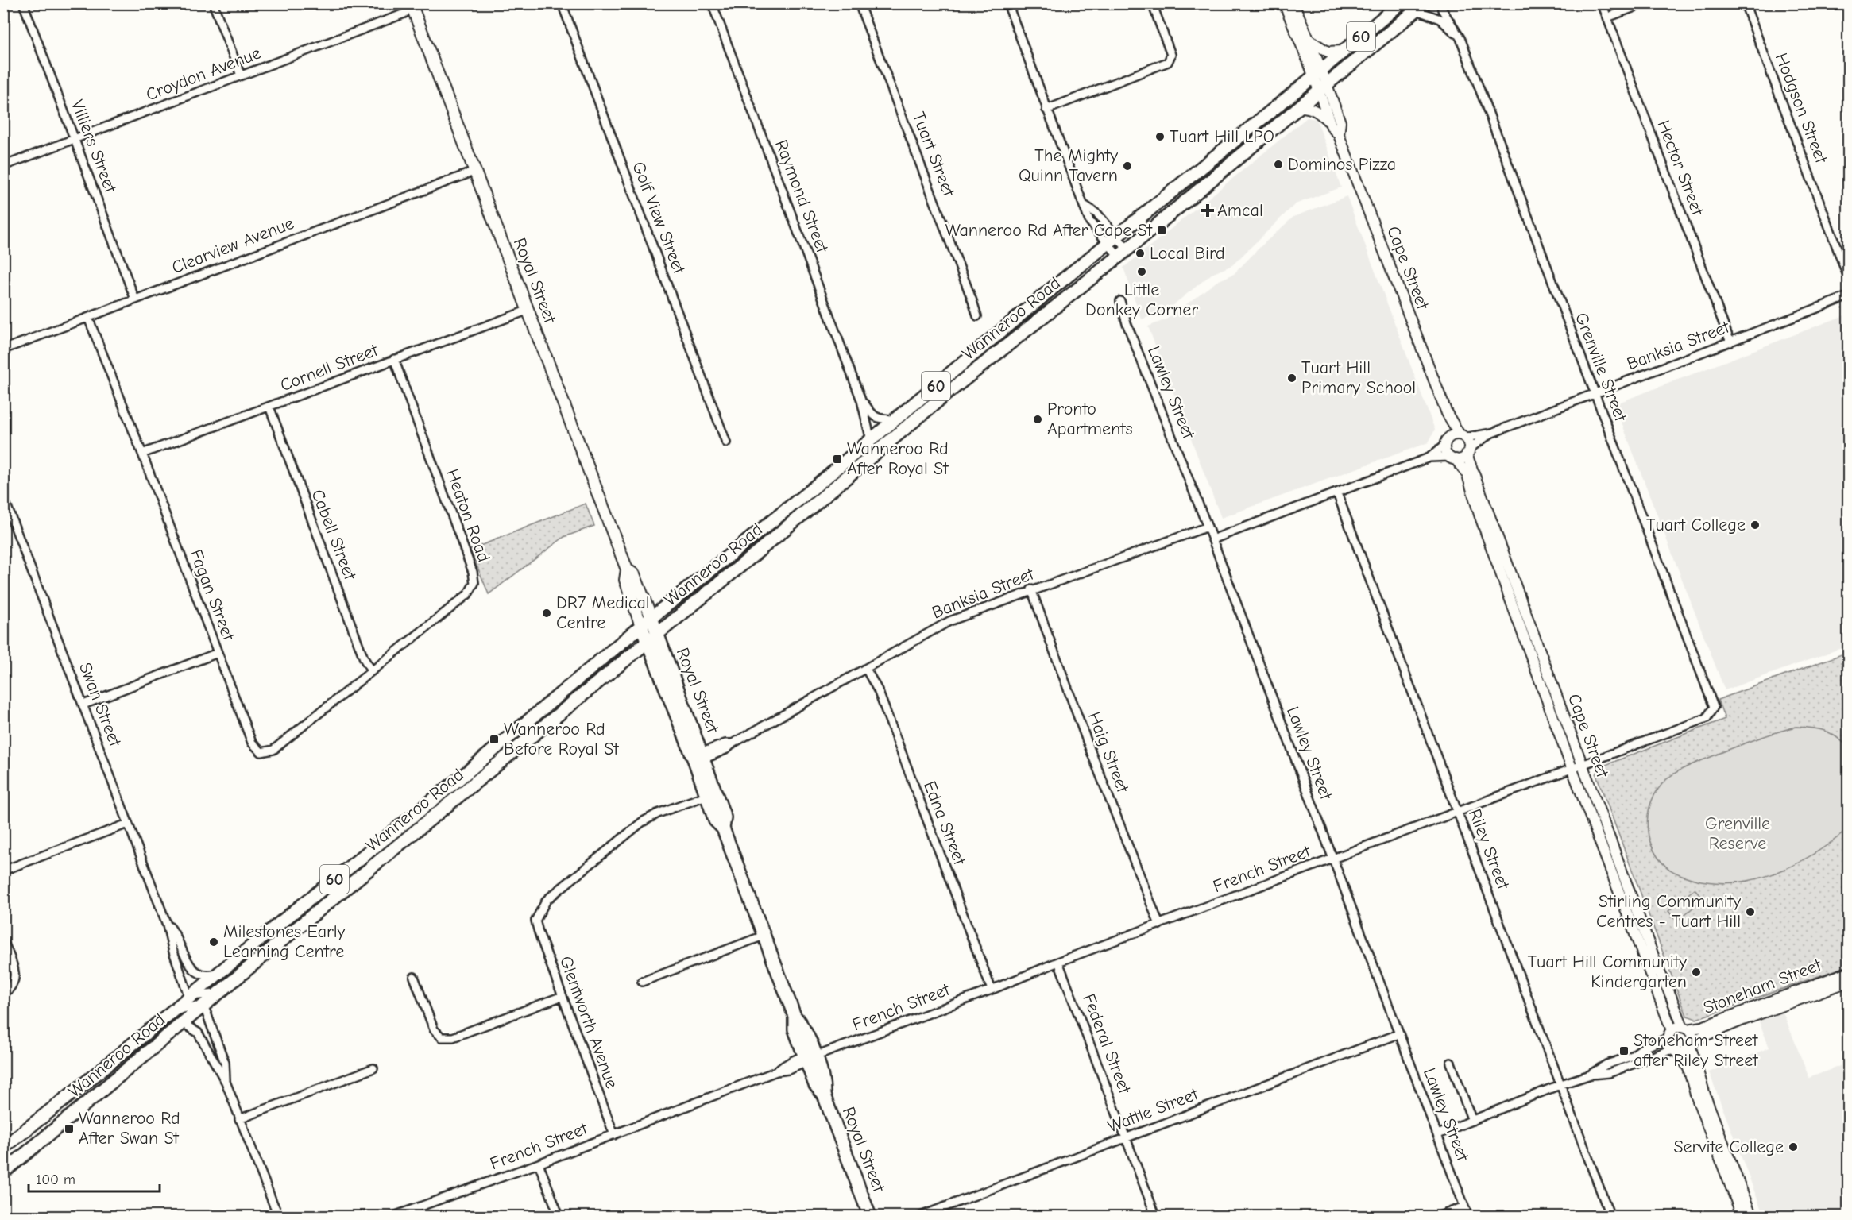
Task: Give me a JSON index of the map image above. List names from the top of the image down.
{
  "streets": {
    "main road": ["60", "Royal Street", "Wanneroo Road"],
    "street": [
      "Croydon Avenue",
      "Hodgson Street",
      "Villiers Street",
      "Tuart Street",
      "Hector Street",
      "Raymond Street",
      "Golf View Street",
      "Clearview Avenue",
      "Cape Street",
      "Banksia Street",
      "Grenville Street",
      "Cornell Street",
      "Lawley Street",
      "Heaton Road",
      "Cabell Street",
      "Fagan Street",
      "Swan Street",
      "Haig Street",
      "Edna Street",
      "Riley Street",
      "French Street",
      "Stoneham Street",
      "Glentworth Avenue",
      "Federal Street",
      "Wattle Street"
    ]
  },
  "crossings": [
    ["Croydon Avenue", "Villiers Street"],
    ["Croydon Avenue", "Royal Street"],
    ["Villiers Street", "Clearview Avenue"],
    ["Hector Street", "Banksia Street"],
    ["Raymond Street", "Wanneroo Road"],
    ["Clearview Avenue", "Royal Street"],
    ["Clearview Avenue", "Fagan Street"],
    ["Cape Street", "Wanneroo Road"],
    ["Cape Street", "Banksia Street"],
    ["Cape Street", "French Street"],
    ["Cape Street", "Stoneham Street"],
    ["Royal Street", "Wanneroo Road"],
    ["Royal Street", "Banksia Street"],
    ["Royal Street", "Cornell Street"],
    ["Royal Street", "French Street"],
    ["Royal Street", "Glentworth Avenue"],
    ["Wanneroo Road", "Grenville Street"],
    ["Wanneroo Road", "Swan Street"],
    ["Banksia Street", "Grenville Street"],
    ["Banksia Street", "Lawley Street"],
    ["Banksia Street", "Haig Street"],
    ["Banksia Street", "Edna Street"],
    ["Grenville Street", "French Street"],
    ["Cornell Street", "Heaton Road"],
    ["Cornell Street", "Cabell Street"],
    ["Cornell Street", "Fagan Street"],
    ["Lawley Street", "French Street"],
    ["Lawley Street", "Wattle Street"],
    ["Heaton Road", "Cabell Street"],
    ["Heaton Road", "Fagan Street"],
    ["Cabell Street", "Fagan Street"],
    ["Haig Street", "French Street"],
    ["Edna Street", "French Street"],
    ["Riley Street", "French Street"],
    ["French Street", "Glentworth Avenue"],
    ["French Street", "Federal Street"],
    ["Federal Street", "Wattle Street"]
  ],
  "parks": ["Grenville Reserve"],
  "places": {
    "other": [
      "Tuart Hill LPO",
      "Dominos Pizza",
      "The Mighty Quinn Tavern",
      "Local Bird",
      "Little Donkey Corner",
      "Tuart Hill Primary School",
      "Pronto Apartments",
      "Tuart College",
      "DR7 Medical Centre",
      "Stirling Community Centres - Tuart Hill",
      "Milestones Early Learning Centre",
      "Tuart Hill Community Kindergarten",
      "Servite College"
    ],
    "health": ["Amcal"],
    "transit": [
      "Wanneroo Rd After Cape St",
      "Wanneroo Rd After Royal St",
      "Wanneroo Rd Before Royal St",
      "Stoneham Street after Riley Street",
      "Wanneroo Rd After Swan St"
    ]
  },
  "scale_bar": "100 m"
}
